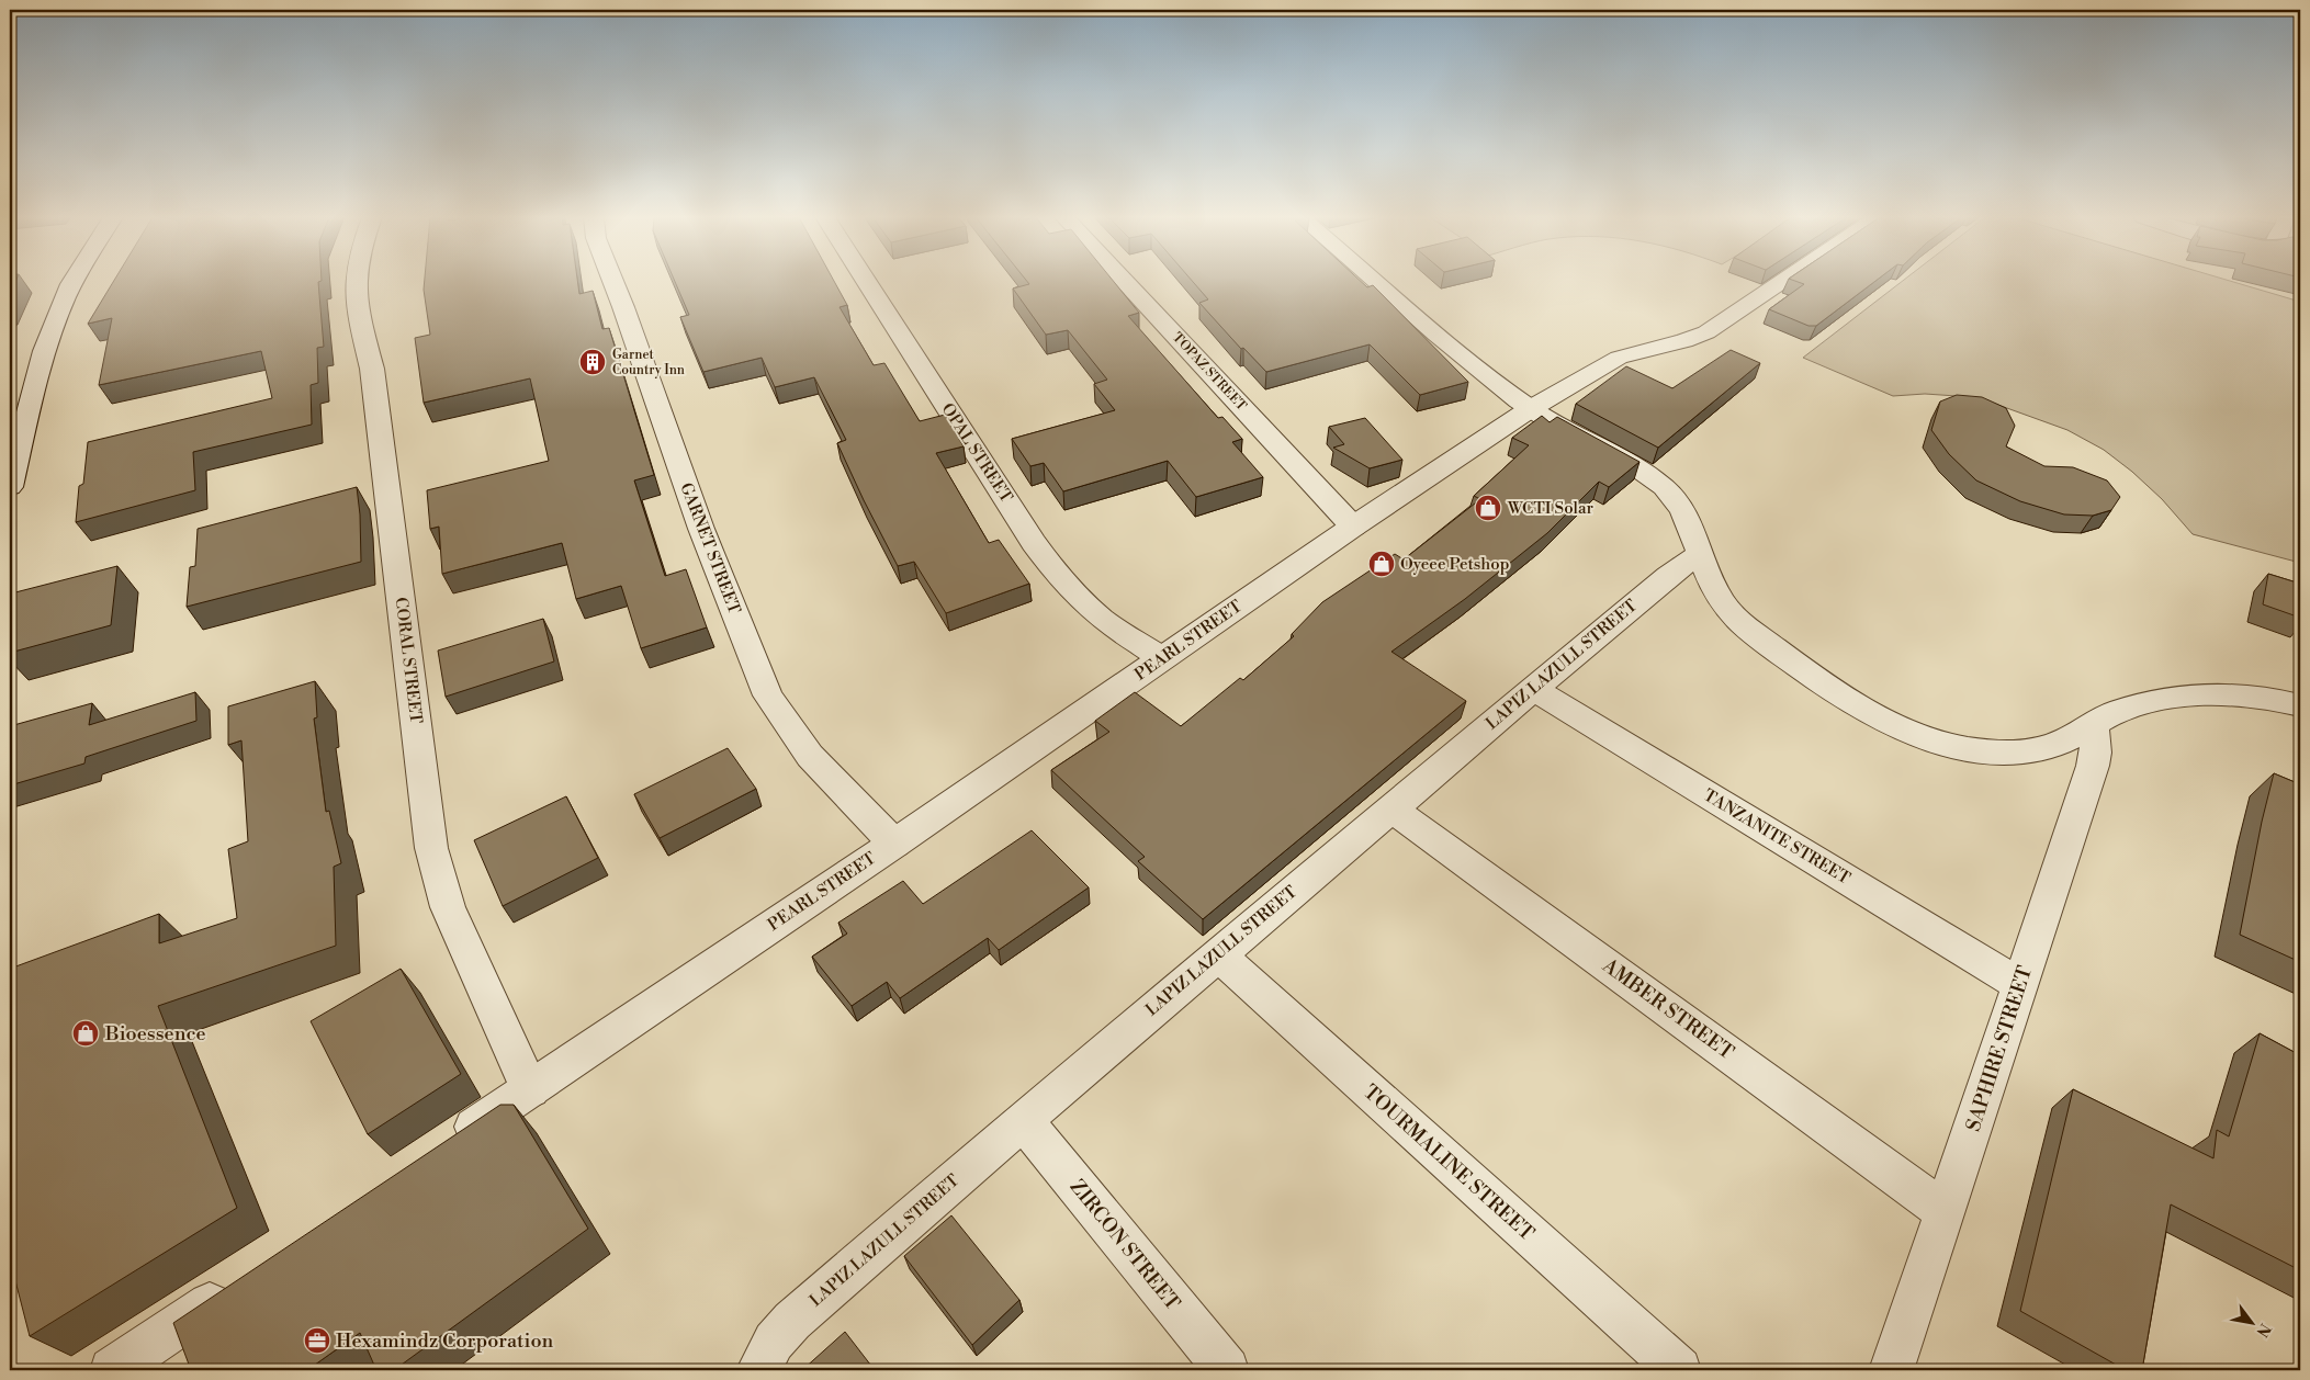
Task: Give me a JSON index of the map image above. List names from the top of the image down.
{
  "streets": {
    "street": [
      "TOPAZ STREET",
      "OPAL STREET",
      "GARNET STREET",
      "PEARL STREET",
      "CORAL STREET",
      "LAPIZ LAZULL STREET",
      "TANZANITE STREET",
      "AMBER STREET",
      "SAPHIRE STREET",
      "TOURMALINE STREET",
      "ZIRCON STREET"
    ]
  },
  "crossings": [
    ["TOPAZ STREET", "PEARL STREET"],
    ["OPAL STREET", "PEARL STREET"],
    ["GARNET STREET", "PEARL STREET"],
    ["PEARL STREET", "CORAL STREET"],
    ["LAPIZ LAZULL STREET", "TANZANITE STREET"],
    ["LAPIZ LAZULL STREET", "AMBER STREET"],
    ["LAPIZ LAZULL STREET", "TOURMALINE STREET"],
    ["LAPIZ LAZULL STREET", "ZIRCON STREET"],
    ["TANZANITE STREET", "SAPHIRE STREET"],
    ["AMBER STREET", "SAPHIRE STREET"]
  ],
  "places": {
    "building": ["Garnet Country Inn"],
    "shop": ["WCTI Solar", "Oyeee Petshop", "Bioessence"],
    "office": ["Hexamindz Corporation"]
  },
  "north": "bottom right"
}
